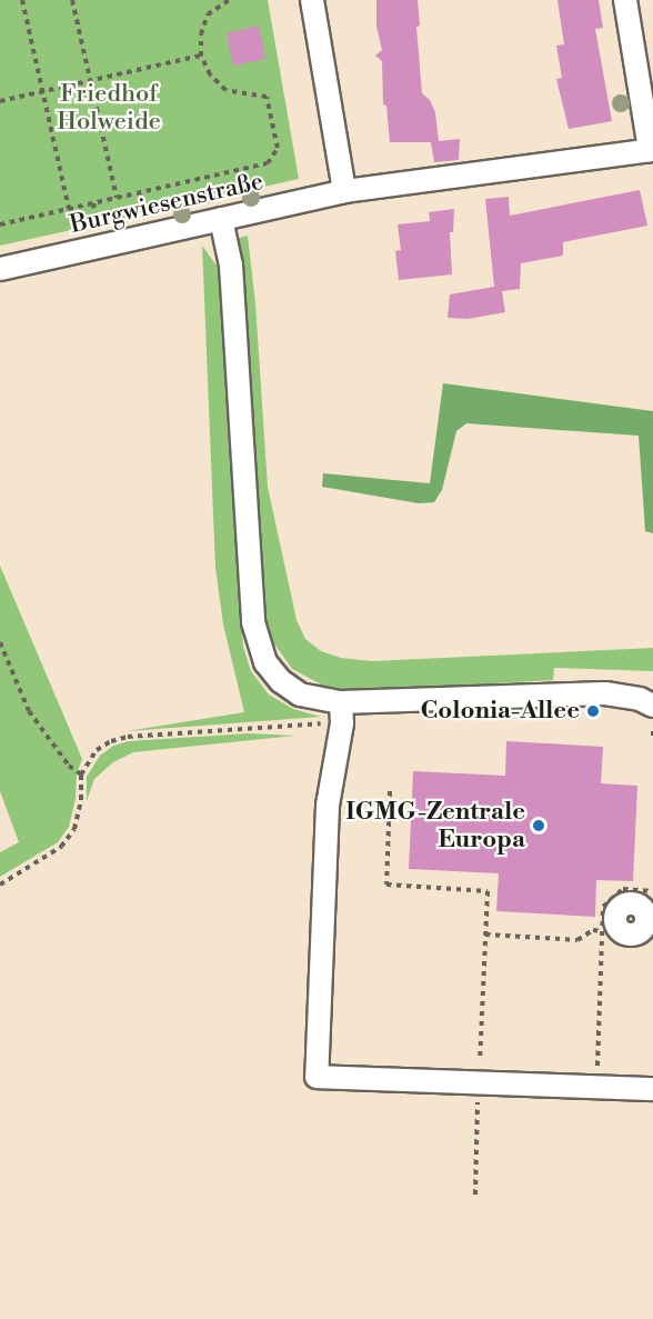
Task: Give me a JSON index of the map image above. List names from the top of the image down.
{
  "streets": {
    "street": ["Burgwiesenstraße"]
  },
  "parks": ["Friedhof Holweide"],
  "places": ["Colonia-Allee", "IGMG-Zentrale Europa"]
}
